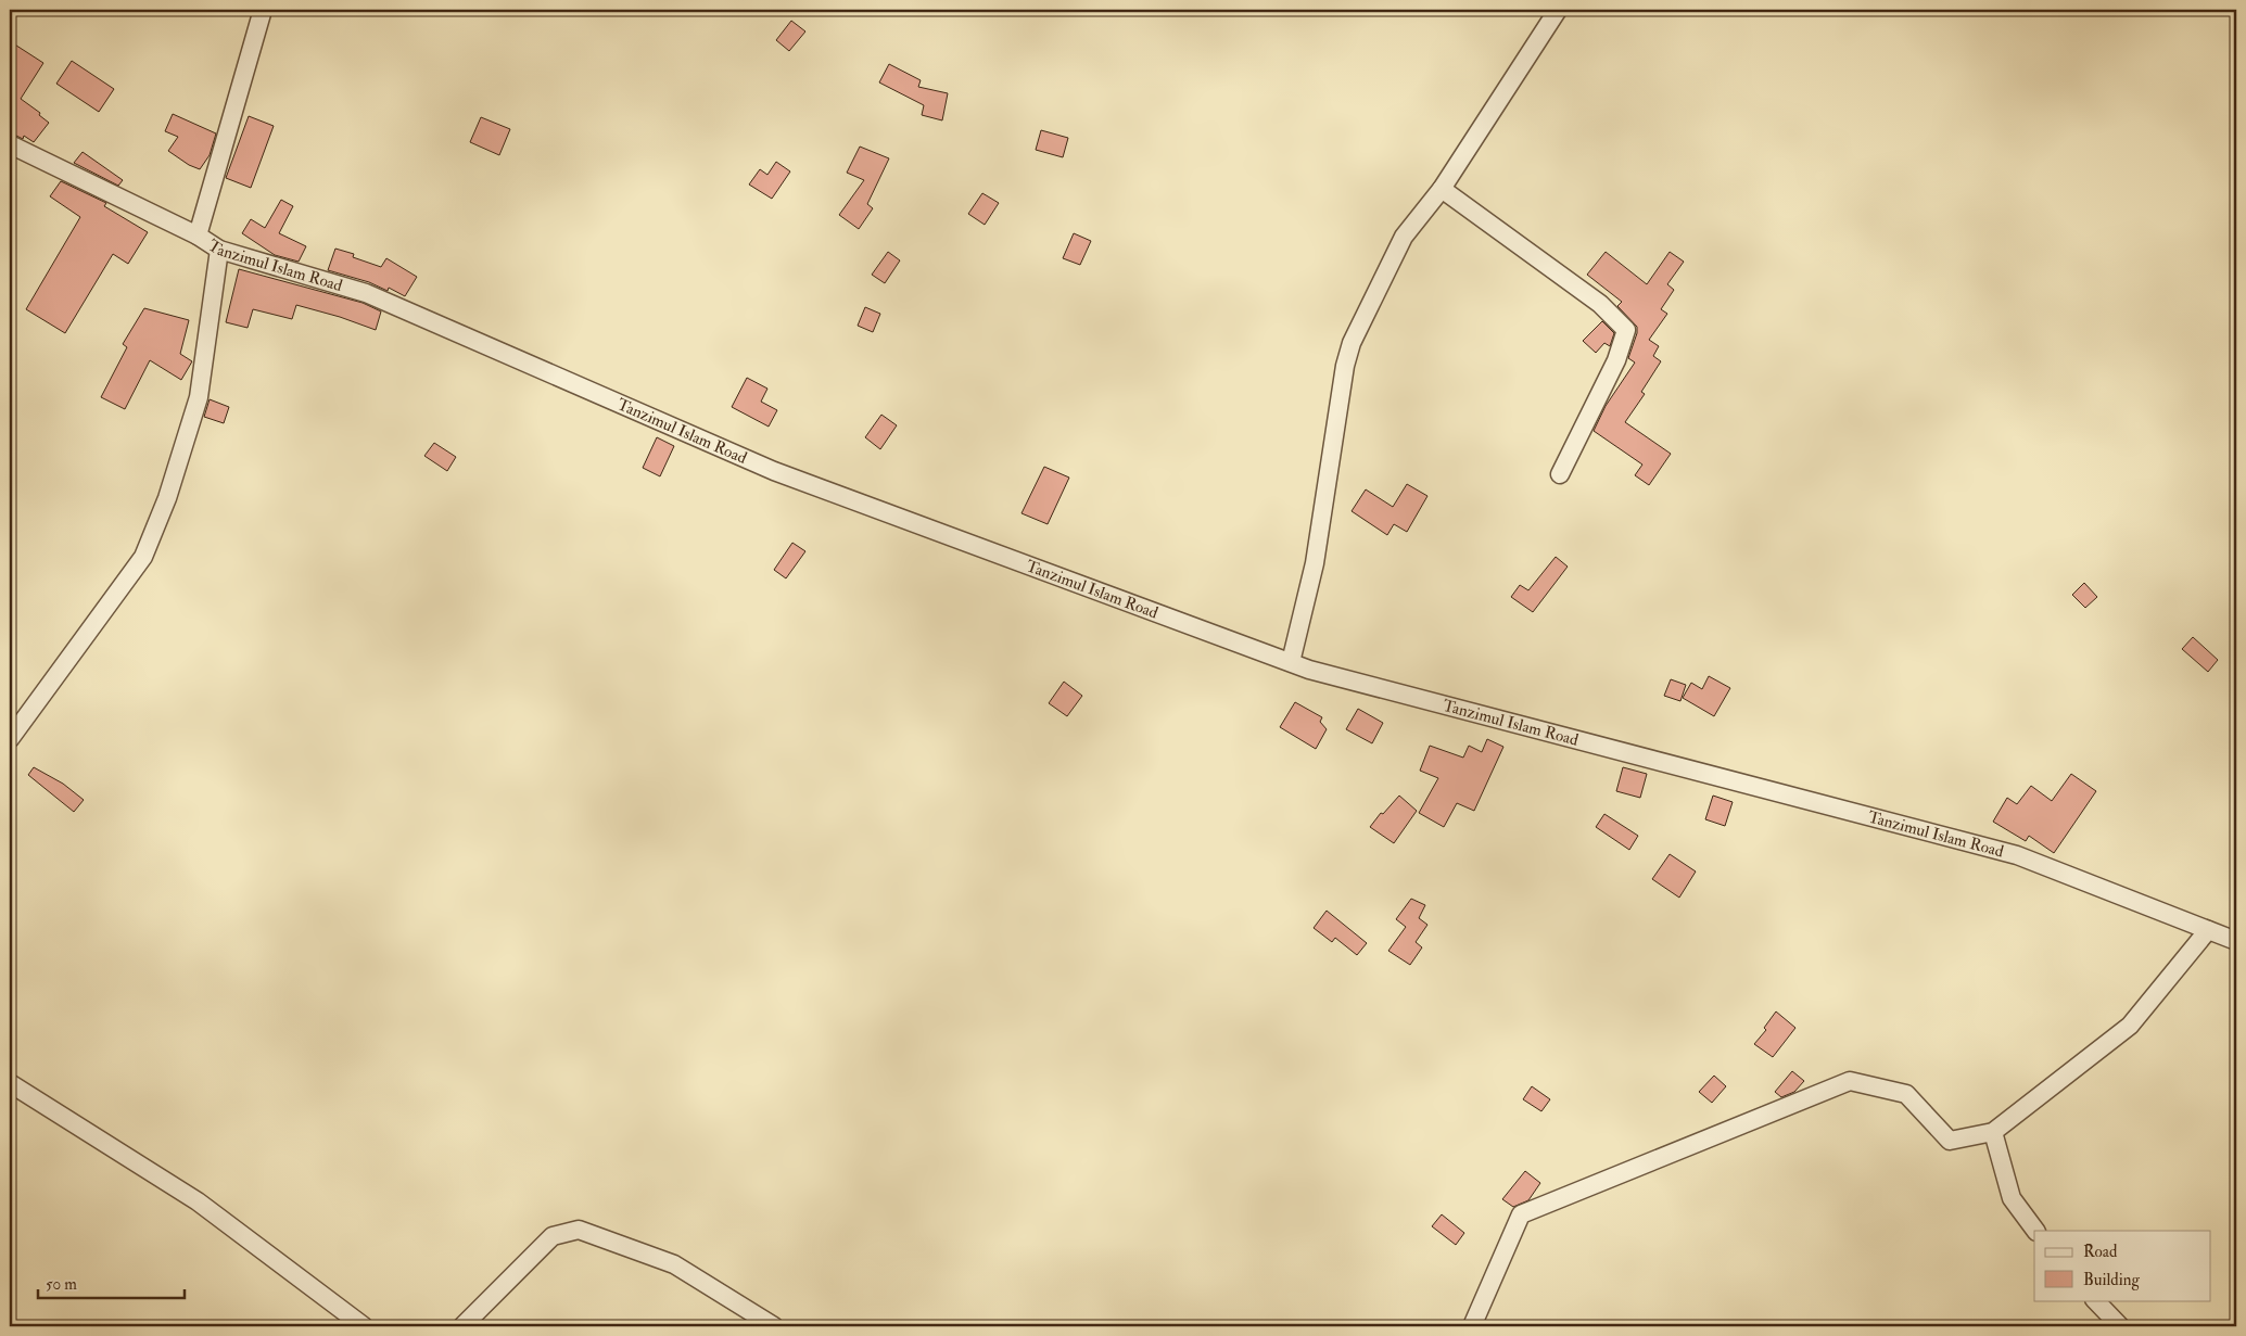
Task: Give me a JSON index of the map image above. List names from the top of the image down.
{
  "streets": {
    "street": ["Tanzimul Islam Road"]
  },
  "legend": ["Road", "Building"],
  "scale_bar": "50 m"
}
